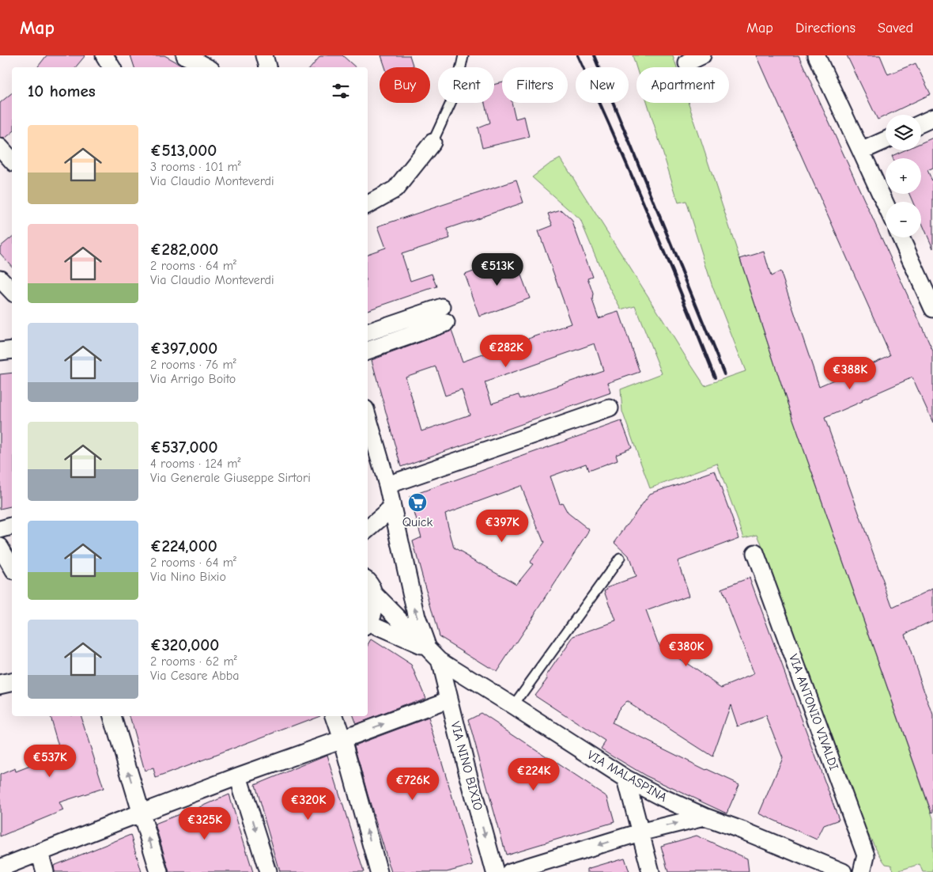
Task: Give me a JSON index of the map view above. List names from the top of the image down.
{
  "streets": {
    "street": ["VIA ANTONIO VIVALDI", "VIA NINO BIXIO", "VIA MALASPINA"]
  },
  "crossings": [
    ["VIA NINO BIXIO", "VIA MALASPINA"]
  ],
  "places": {
    "supermarket": ["Quick"]
  },
  "page": {
    "header": "Map",
    "nav": ["Map", "Directions", "Saved"],
    "chip": [
      "Buy",
      "Rent",
      "Filters",
      "New",
      "Apartment"
    ],
    "heading": "10 homes",
    "map_buttons": ["+", "−"],
    "list": [
      {
        "name": "€513,000",
        "note": "3 rooms · 101 m² · Via Claudio Monteverdi"
      },
      {
        "name": "€282,000",
        "note": "2 rooms · 64 m² · Via Claudio Monteverdi"
      },
      {
        "name": "€397,000",
        "note": "2 rooms · 76 m² · Via Arrigo Boito"
      },
      {
        "name": "€537,000",
        "note": "4 rooms · 124 m² · Via Generale Giuseppe Sirtori"
      },
      {
        "name": "€224,000",
        "note": "2 rooms · 64 m² · Via Nino Bixio"
      },
      {
        "name": "€320,000",
        "note": "2 rooms · 62 m² · Via Cesare Abba"
      }
    ],
    "price": [
      "€513K",
      "€282K",
      "€388K",
      "€397K",
      "€380K",
      "€537K",
      "€224K",
      "€726K",
      "€320K",
      "€325K"
    ]
  }
}
